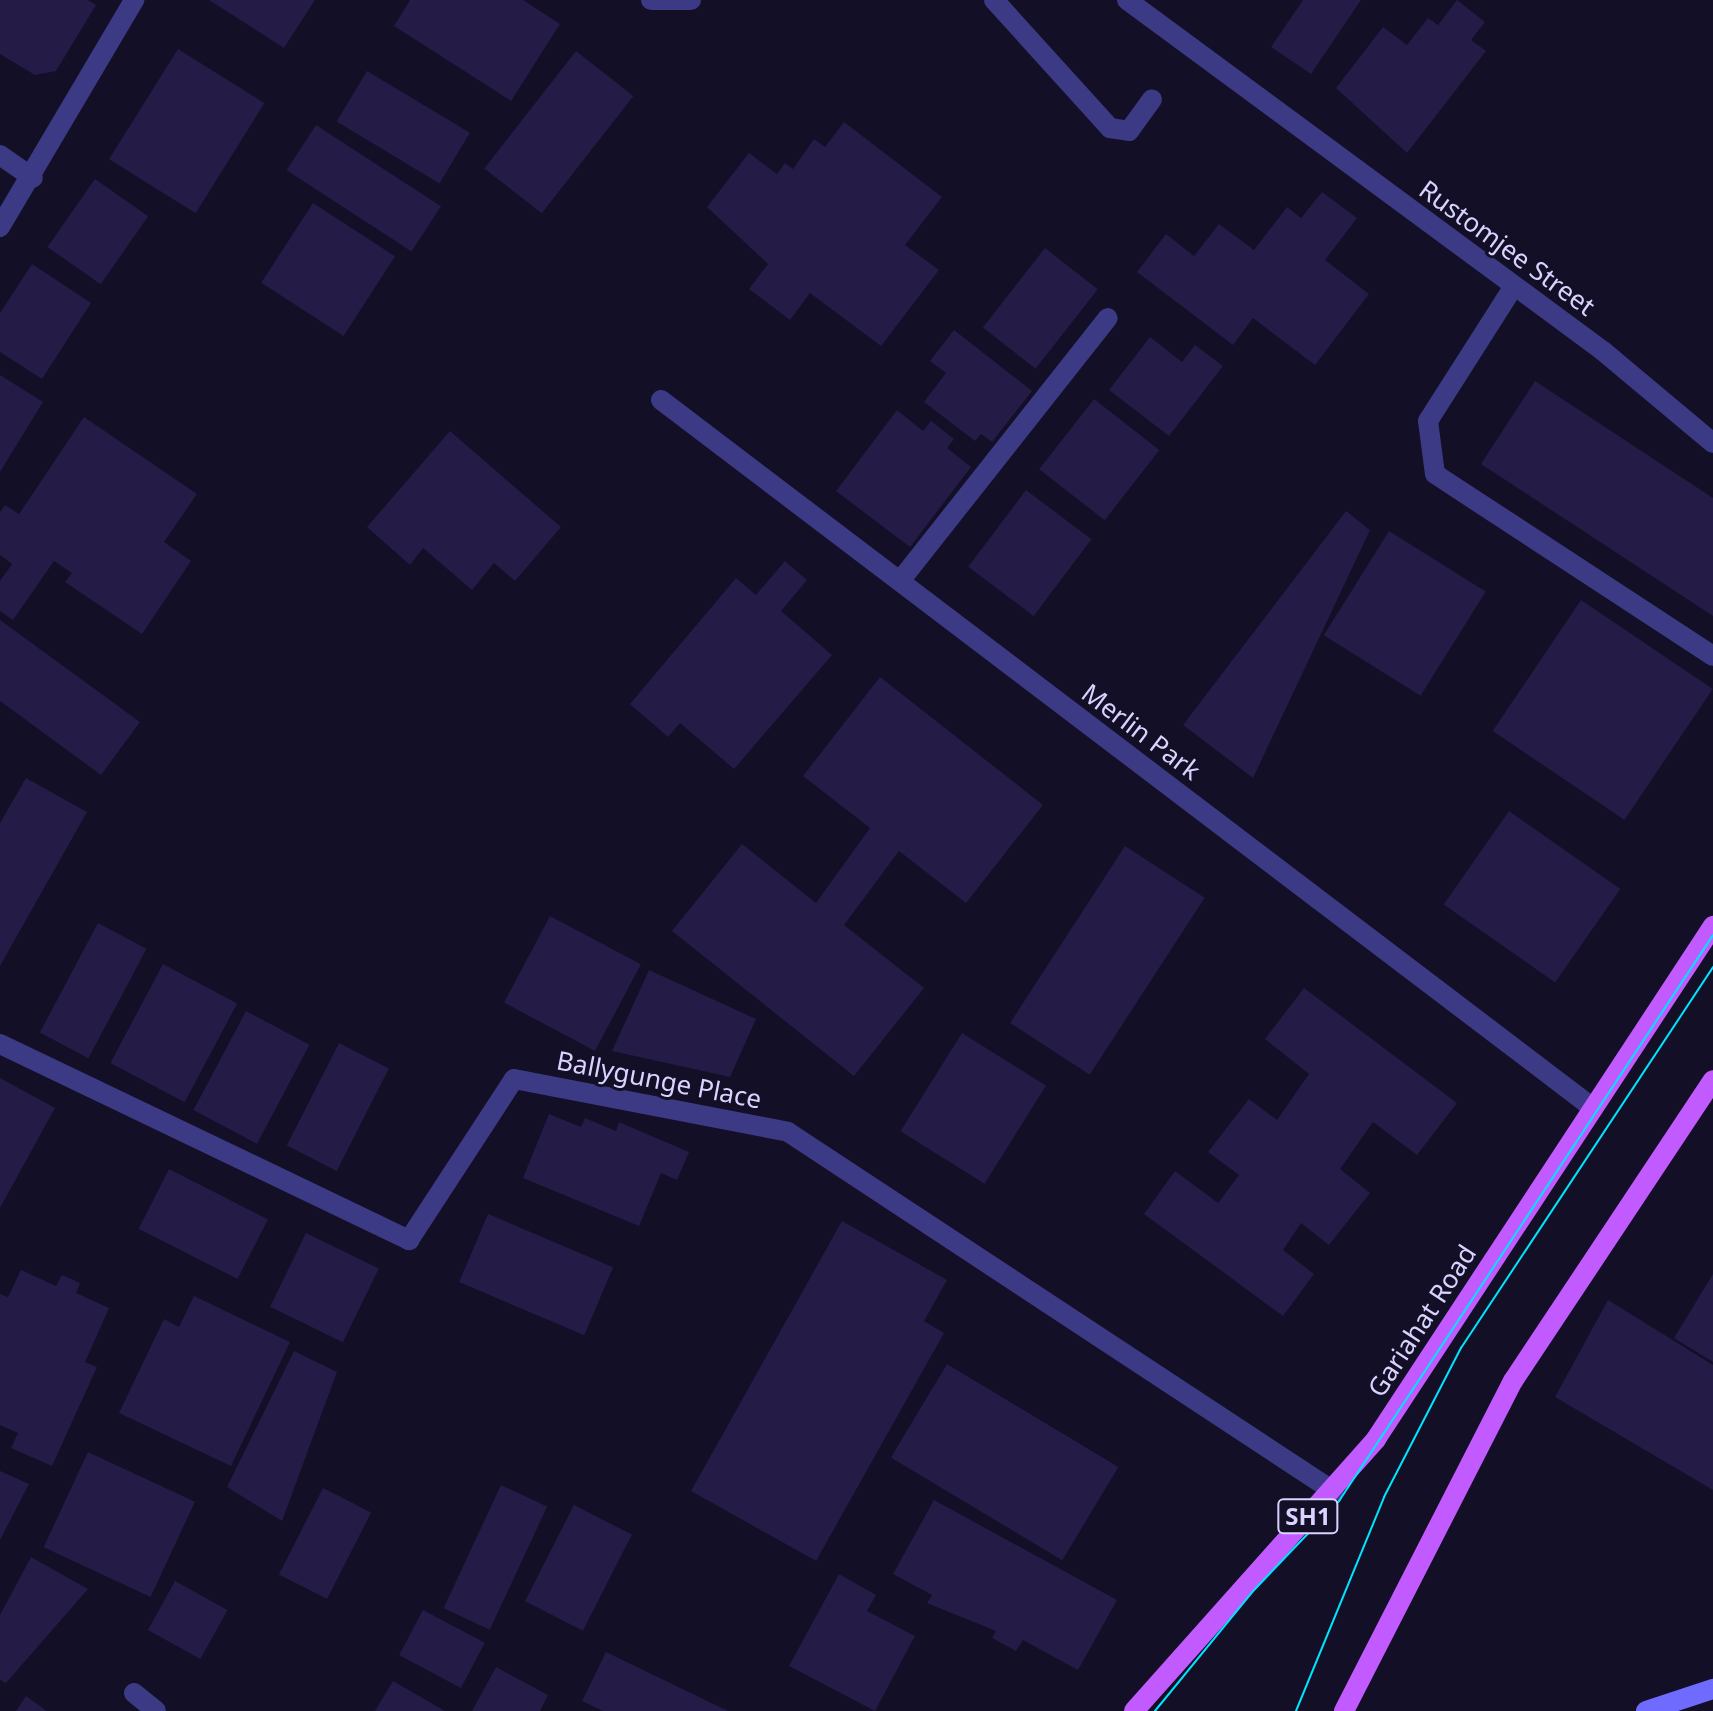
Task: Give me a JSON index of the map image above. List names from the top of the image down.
{
  "streets": {
    "main road": ["Gariahat Road", "SH1"],
    "street": ["Rustomjee Street", "Merlin Park", "Ballygunge Place"]
  },
  "crossings": [
    ["Merlin Park", "Gariahat Road"],
    ["Ballygunge Place", "Gariahat Road"]
  ]
}
